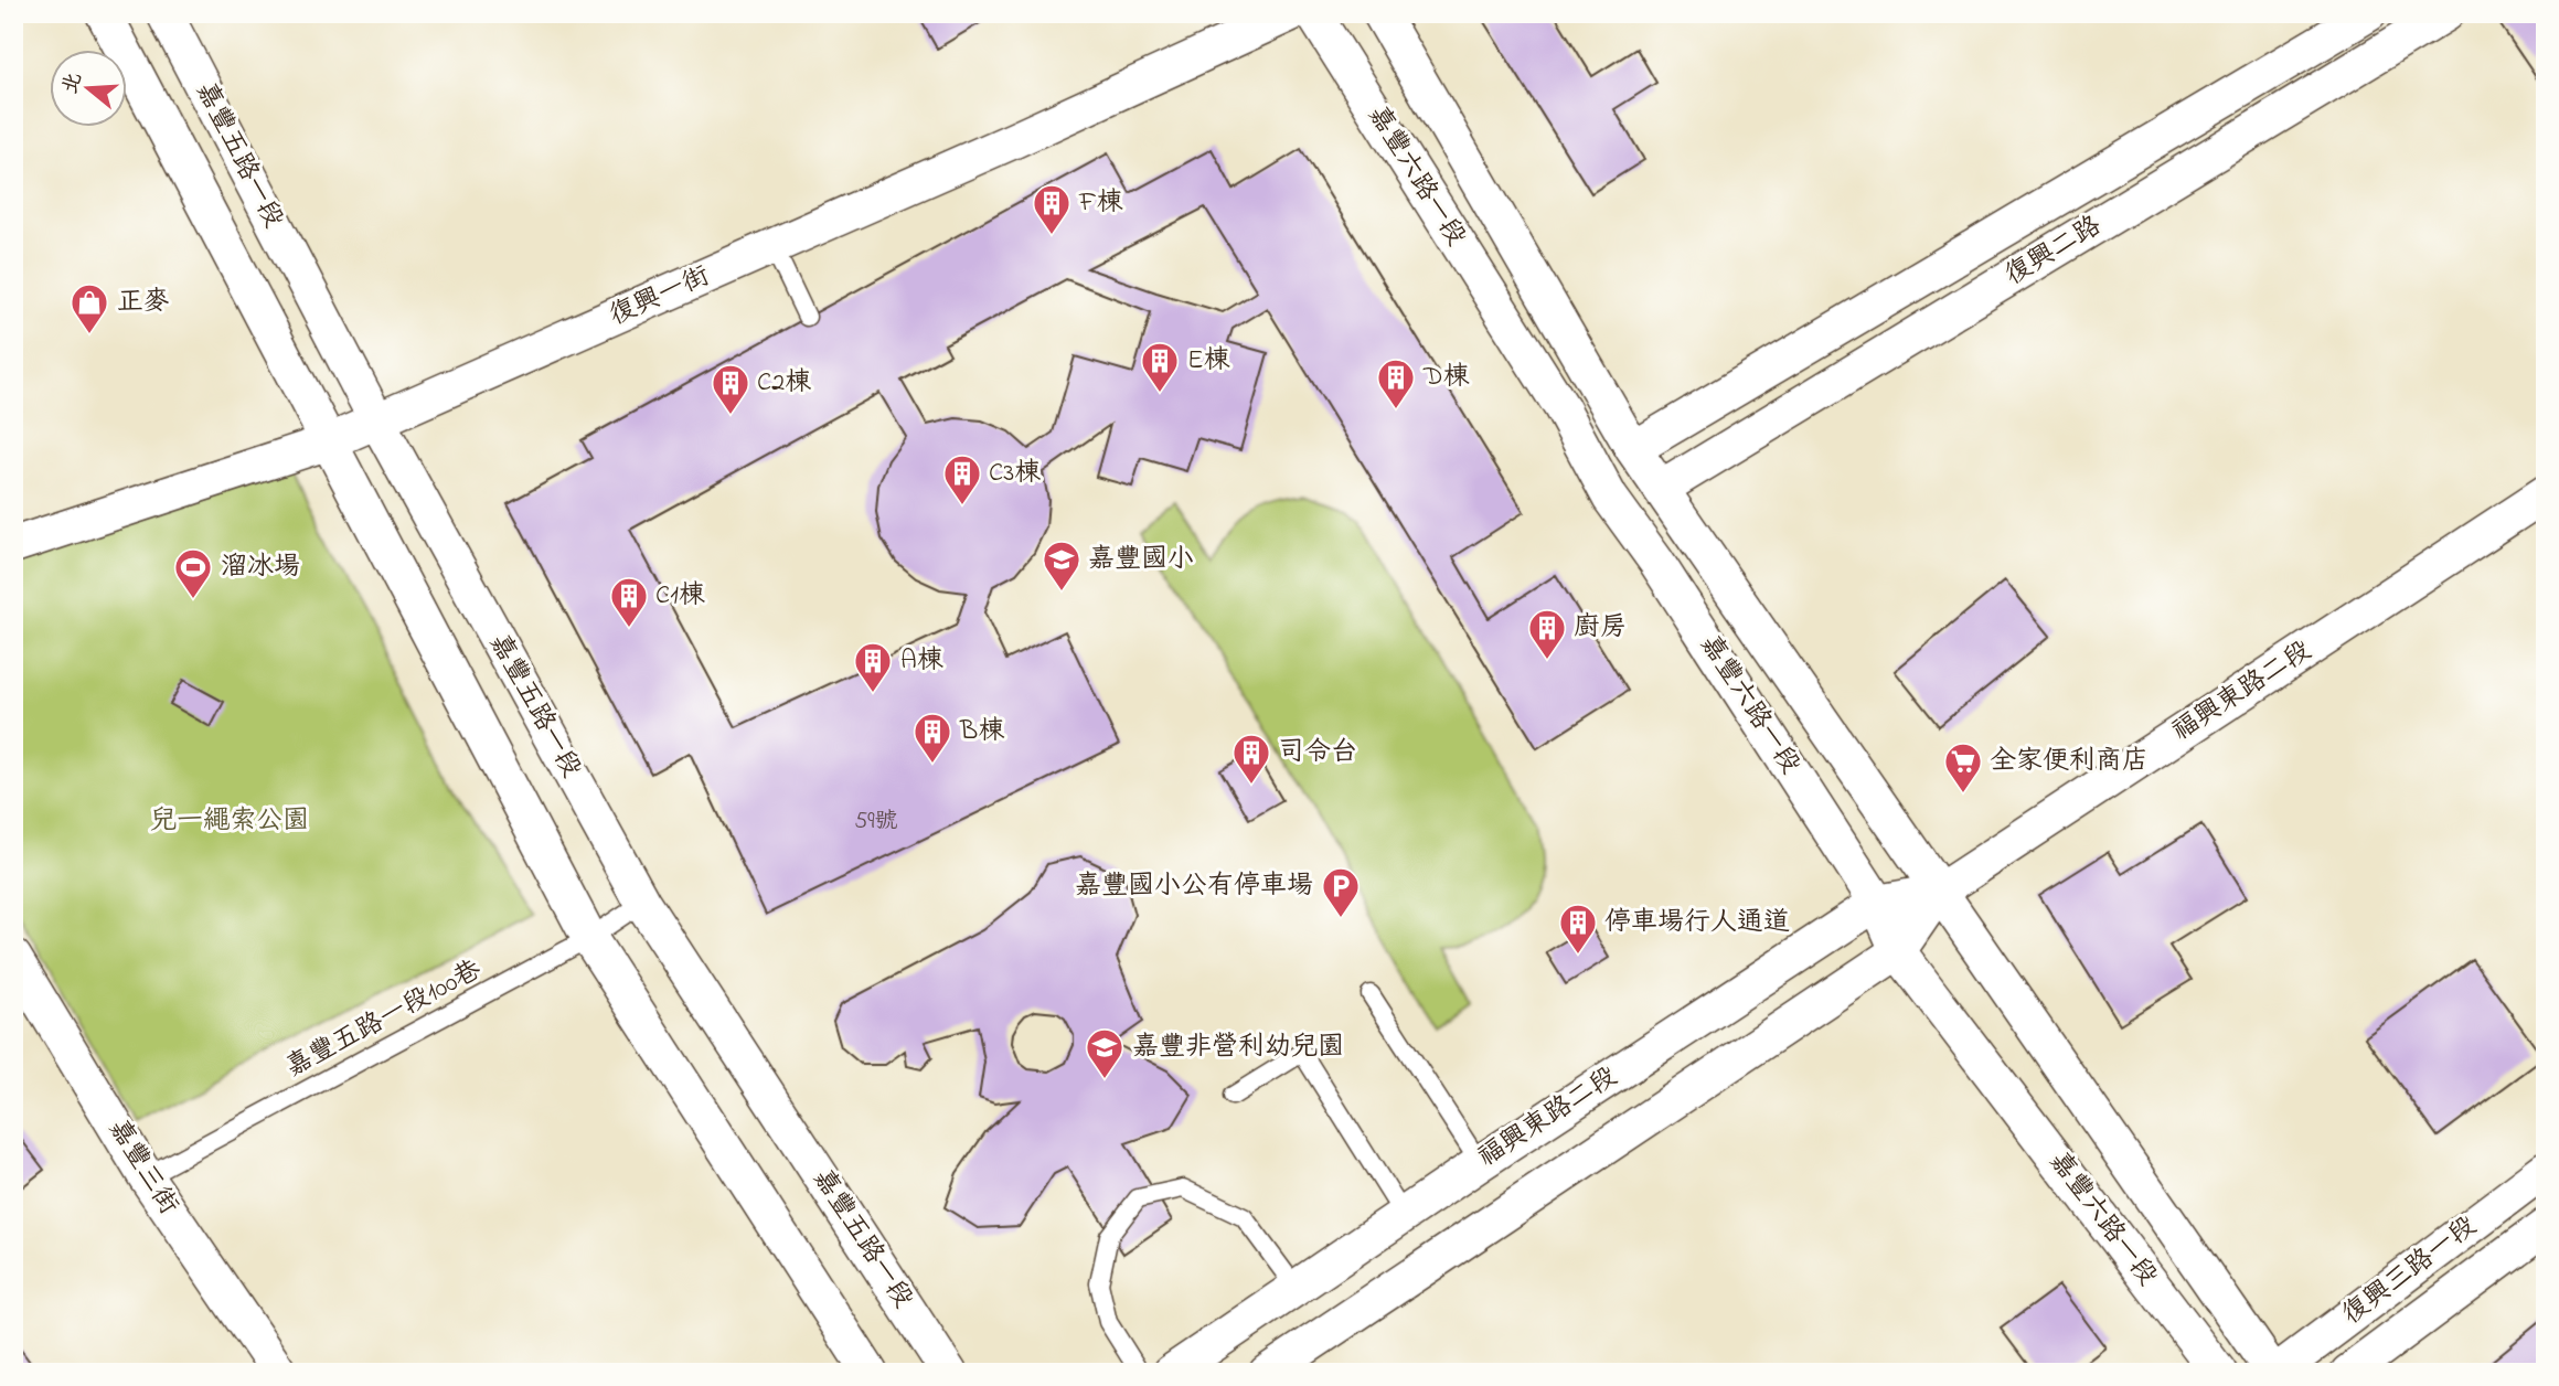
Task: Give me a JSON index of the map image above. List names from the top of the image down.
{
  "streets": {
    "street": [
      "嘉豐五路一段",
      "嘉豐六路一段",
      "復興二路",
      "復興一街",
      "福興東路二段",
      "嘉豐三街",
      "復興三路一段"
    ],
    "lane": ["嘉豐五路一段100巷"]
  },
  "crossings": [
    ["嘉豐五路一段", "復興一街"],
    ["嘉豐五路一段", "嘉豐五路一段100巷"],
    ["嘉豐六路一段", "復興二路"],
    ["嘉豐六路一段", "福興東路二段"],
    ["嘉豐六路一段", "復興三路一段"],
    ["嘉豐五路一段100巷", "嘉豐三街"]
  ],
  "parks": ["兒一繩索公園"],
  "places": {
    "building": [
      "F棟",
      "E棟",
      "D棟",
      "C2棟",
      "C3棟",
      "C1棟",
      "廚房",
      "A棟",
      "B棟",
      "司令台",
      "停車場行人通道"
    ],
    "shop": ["正麥"],
    "school or university": ["嘉豐國小", "嘉豐非營利幼兒園"],
    "sports": ["溜冰場"],
    "supermarket": ["全家便利商店"],
    "parking": ["嘉豐國小公有停車場"]
  },
  "house_numbers": ["59號"],
  "north": "left"
}
